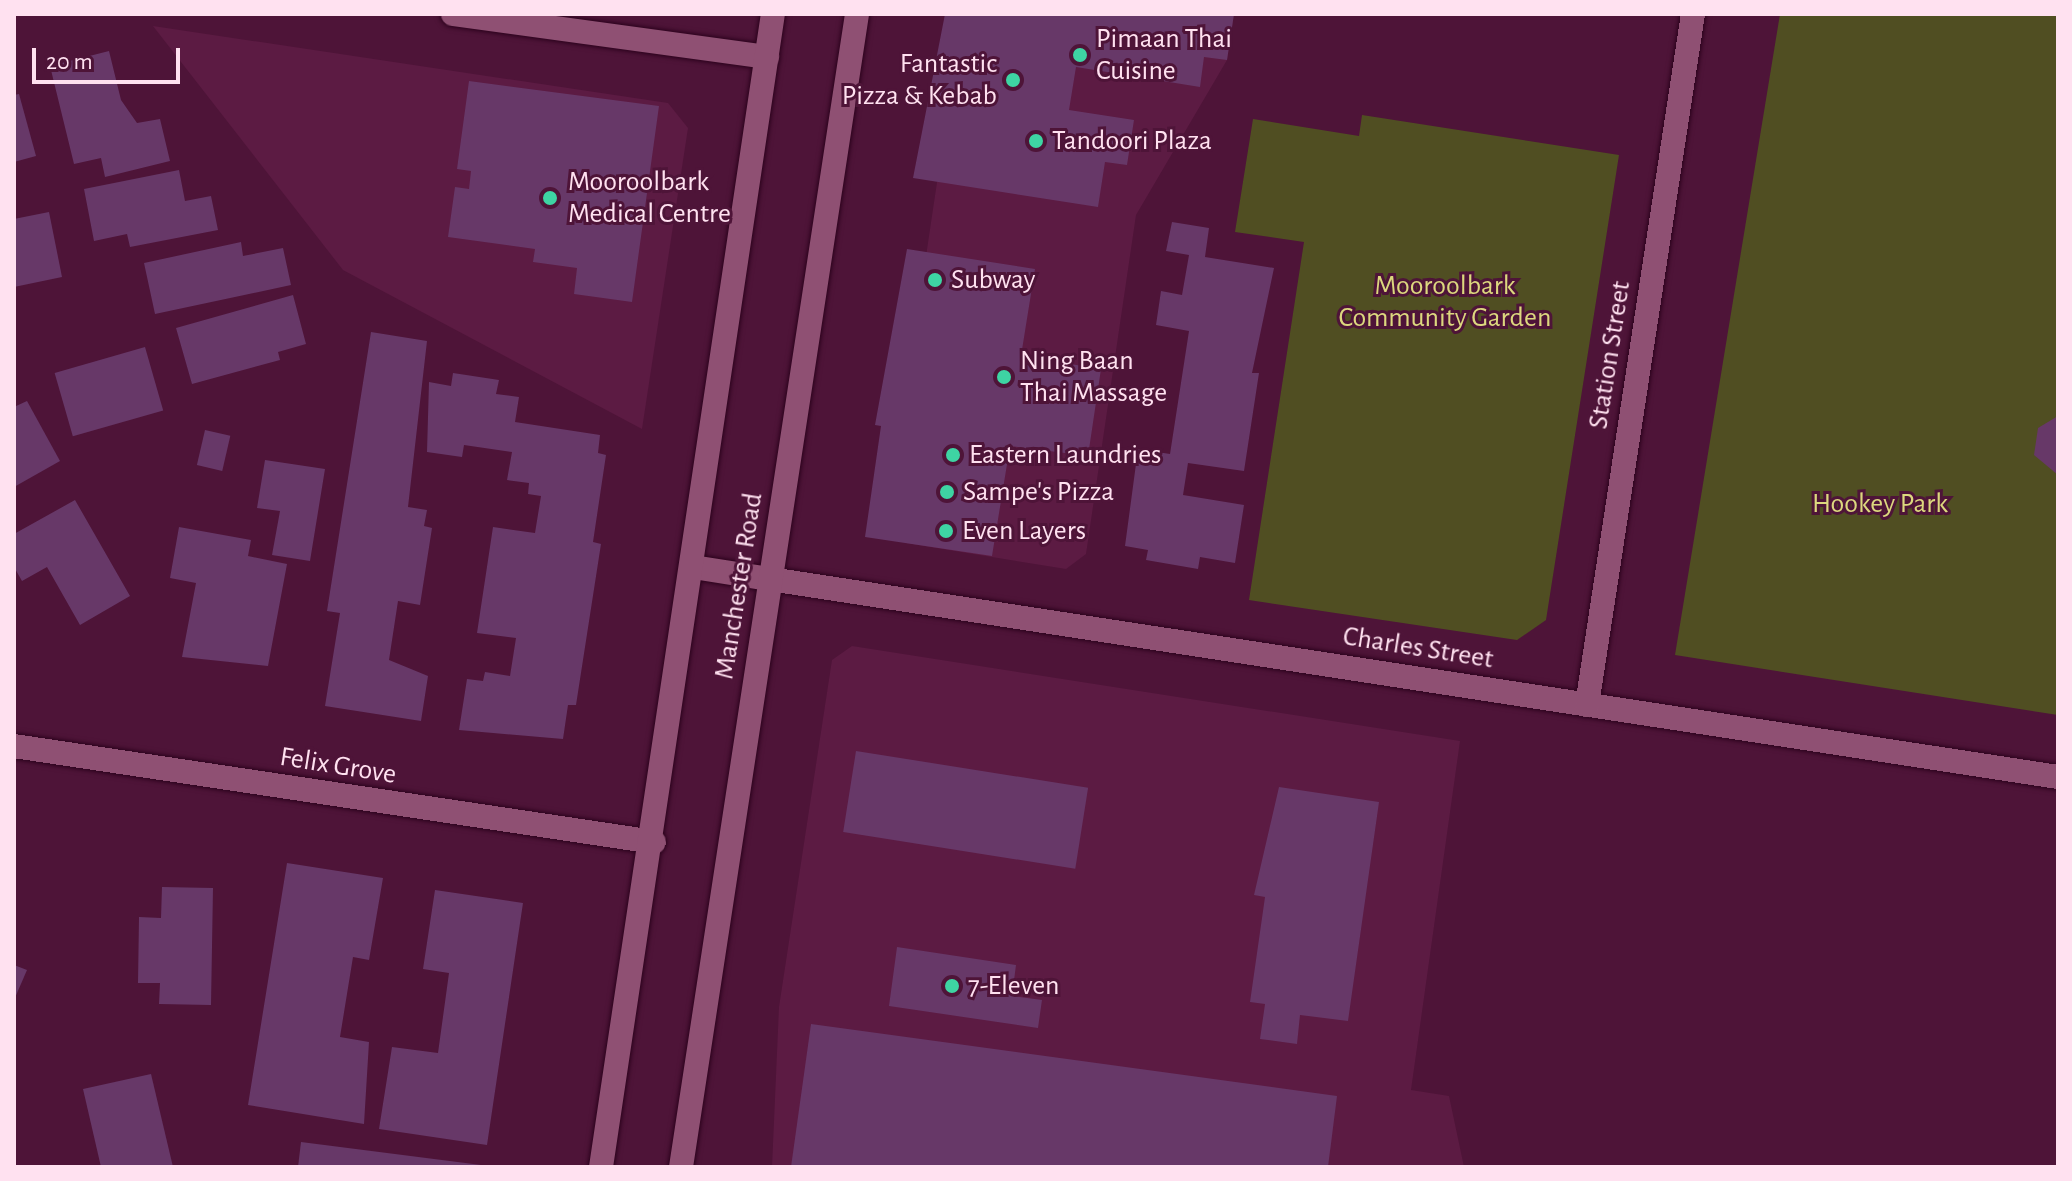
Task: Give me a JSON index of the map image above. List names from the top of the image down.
{
  "streets": {
    "street": [
      "Station Street",
      "Manchester Road",
      "Charles Street",
      "Felix Grove"
    ]
  },
  "crossings": [
    ["Station Street", "Charles Street"],
    ["Manchester Road", "Charles Street"],
    ["Manchester Road", "Felix Grove"]
  ],
  "parks": ["Mooroolbark Community Garden", "Hookey Park"],
  "places": [
    "Pimaan Thai Cuisine",
    "Fantastic Pizza & Kebab",
    "Tandoori Plaza",
    "Mooroolbark Medical Centre",
    "Subway",
    "Ning Baan Thai Massage",
    "Eastern Laundries",
    "Sampe's Pizza",
    "Even Layers",
    "7-Eleven"
  ],
  "scale_bar": "20 m"
}
